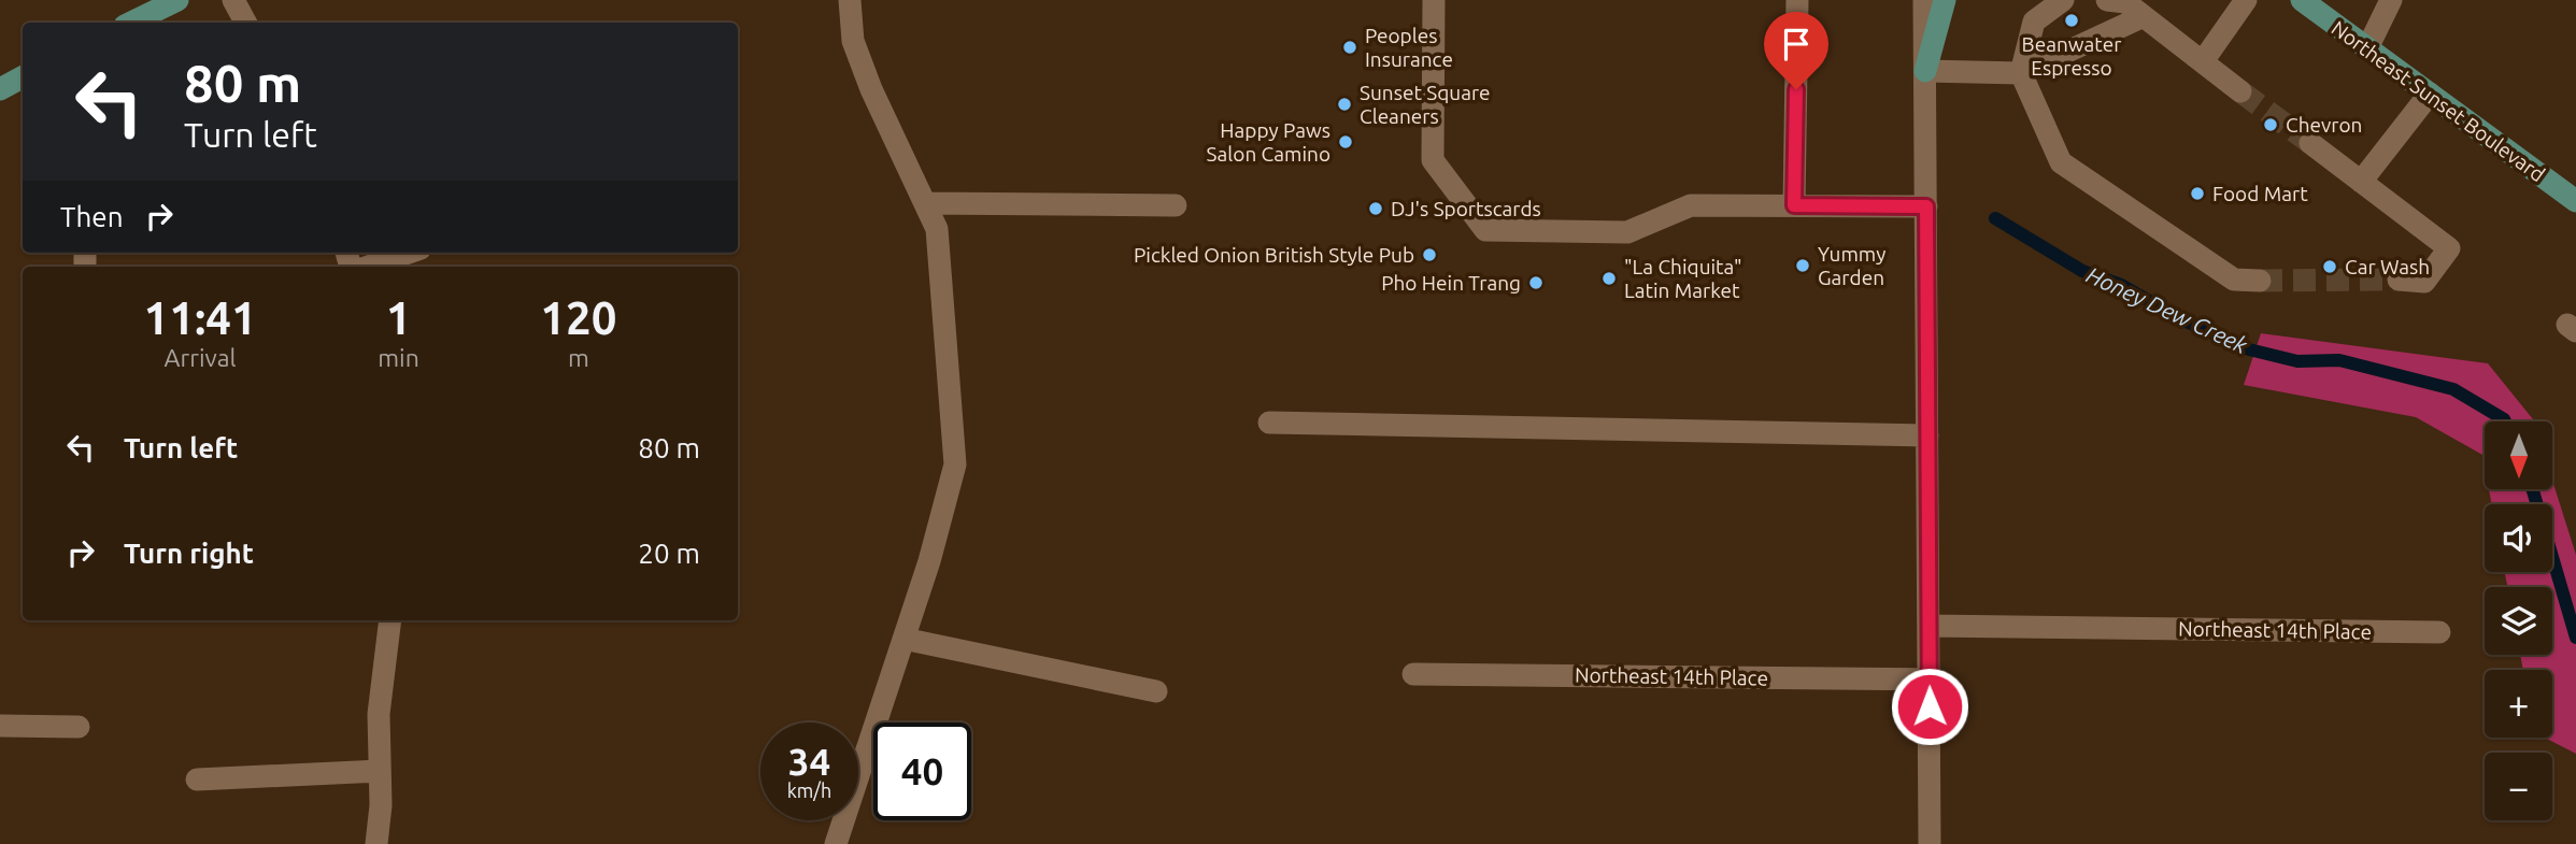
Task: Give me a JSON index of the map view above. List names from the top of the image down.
{
  "streets": {
    "main road": ["Northeast Sunset Boulevard"],
    "street": ["Northeast 14th Place"]
  },
  "water": ["Honey Dew Creek"],
  "places": [
    "Beanwater Espresso",
    "Peoples Insurance",
    "Sunset Square Cleaners",
    "Chevron",
    "Happy Paws Salon Camino",
    "Food Mart",
    "DJ's Sportscards",
    "Pickled Onion British Style Pub",
    "Yummy Garden",
    "Car Wash",
    "\"La Chiquita\" Latin Market",
    "Pho Hein Trang"
  ],
  "north": "bottom",
  "page": {
    "turn": ["80 m", "Turn left"],
    "then": "Then",
    "eta": [
      "11:41",
      "Arrival",
      "1",
      "min",
      "120",
      "m"
    ],
    "list": [
      {
        "name": "Turn left",
        "value": "80 m"
      },
      {
        "name": "Turn right",
        "value": "20 m"
      }
    ],
    "map_buttons": ["+", "−"],
    "speed": "34 km/h",
    "limit": "40"
  }
}
